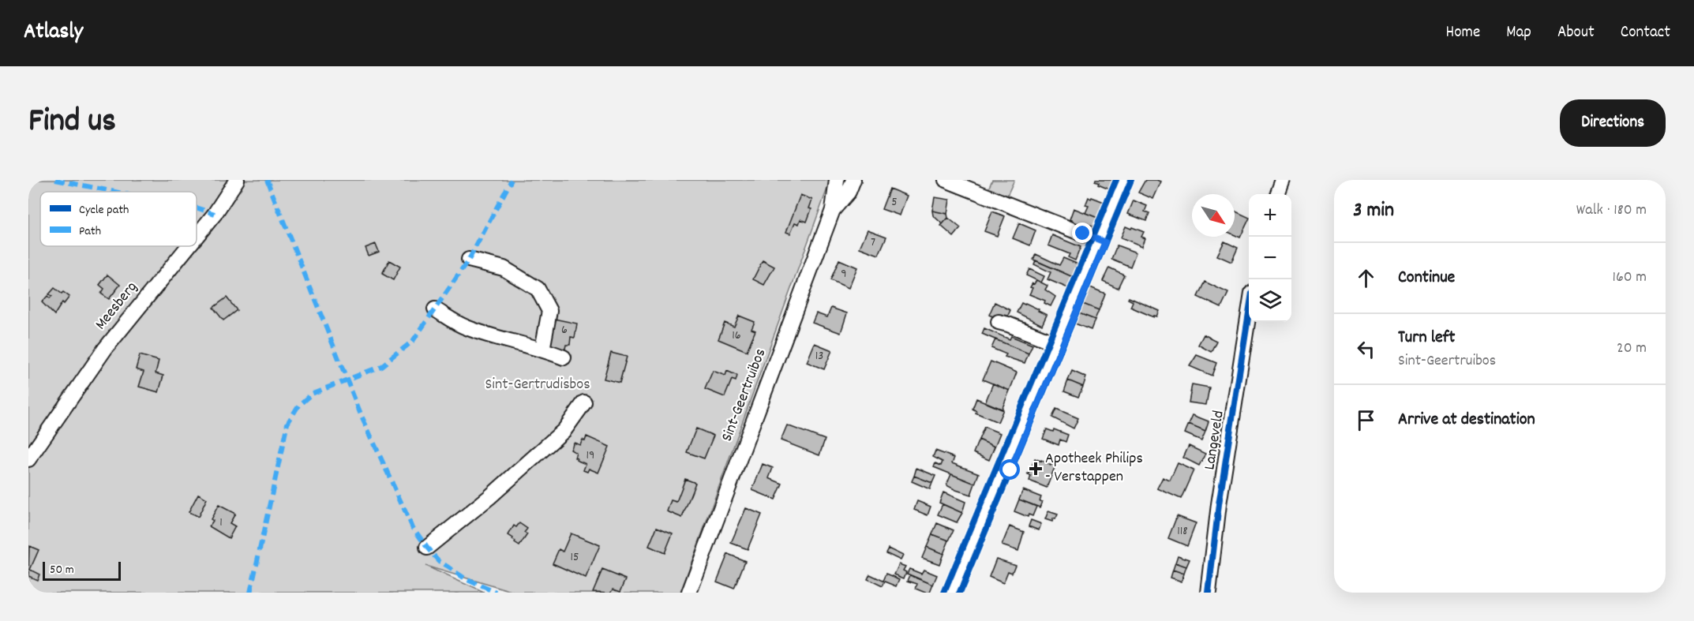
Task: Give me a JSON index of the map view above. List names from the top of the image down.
{
  "streets": {
    "street": ["Meesberg", "Sint-Geertruibos", "Langeveld"]
  },
  "parks": ["Sint-Gertrudisbos"],
  "places": {
    "health": ["Apotheek Philips - Verstappen"]
  },
  "house_numbers": [
    "5",
    "7",
    "9",
    "6",
    "16",
    "13",
    "19",
    "1",
    "118",
    "15"
  ],
  "legend": ["Cycle path", "Path"],
  "scale_bar": "50 m",
  "north": "bottom right",
  "page": {
    "header": "Atlasly",
    "nav": [
      "Home",
      "Map",
      "About",
      "Contact"
    ],
    "title": "Find us",
    "buttons": "Directions",
    "heading": ["3 min", "Walk · 180 m"],
    "map_buttons": ["+", "−"],
    "list": [
      ["Continue", "160 m"],
      ["Turn left", "Sint-Geertruibos", "20 m"],
      "Arrive at destination"
    ],
    "scale": "50 m"
  }
}
